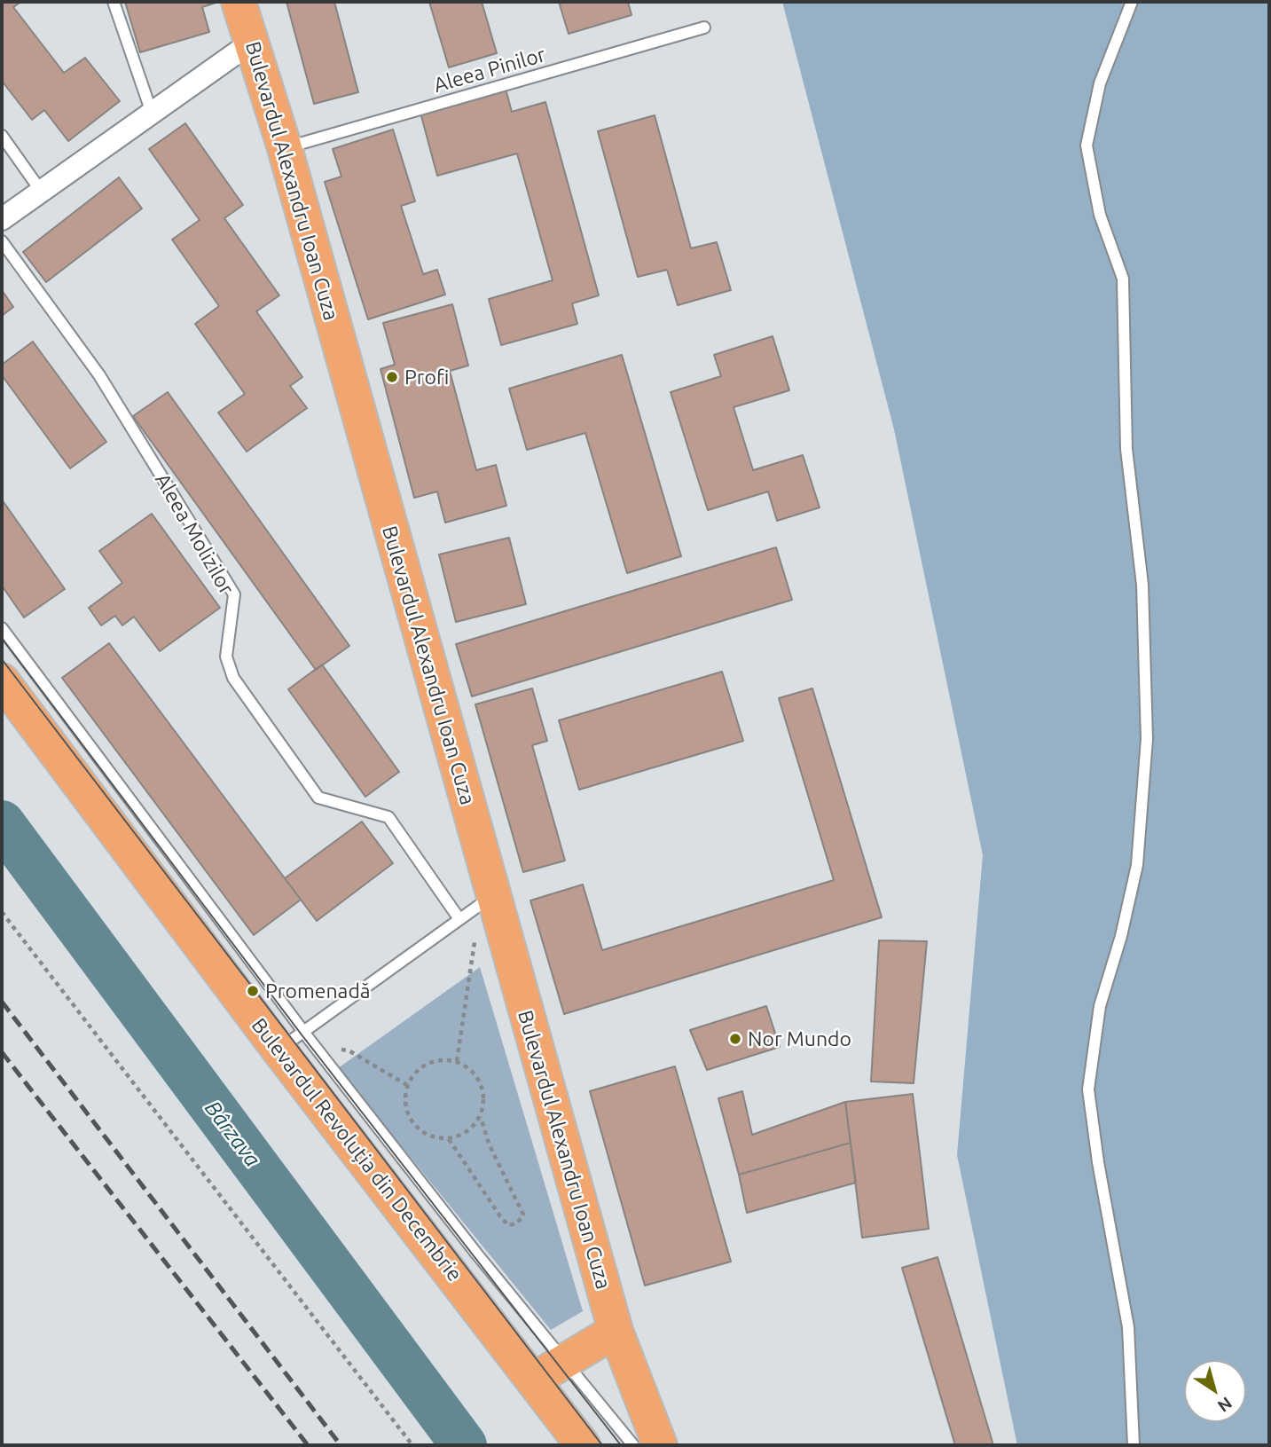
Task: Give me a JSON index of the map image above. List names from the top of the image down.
{
  "streets": {
    "main road": ["Bulevardul Alexandru Ioan Cuza", "Bulevardul Revoluția din Decembrie"],
    "lane": ["Aleea Pinilor", "Aleea Molizilor"]
  },
  "crossings": [
    ["Aleea Pinilor", "Bulevardul Alexandru Ioan Cuza"]
  ],
  "water": ["Bârzava"],
  "places": ["Profi", "Promenadă", "Nor Mundo"],
  "north": "bottom right"
}
